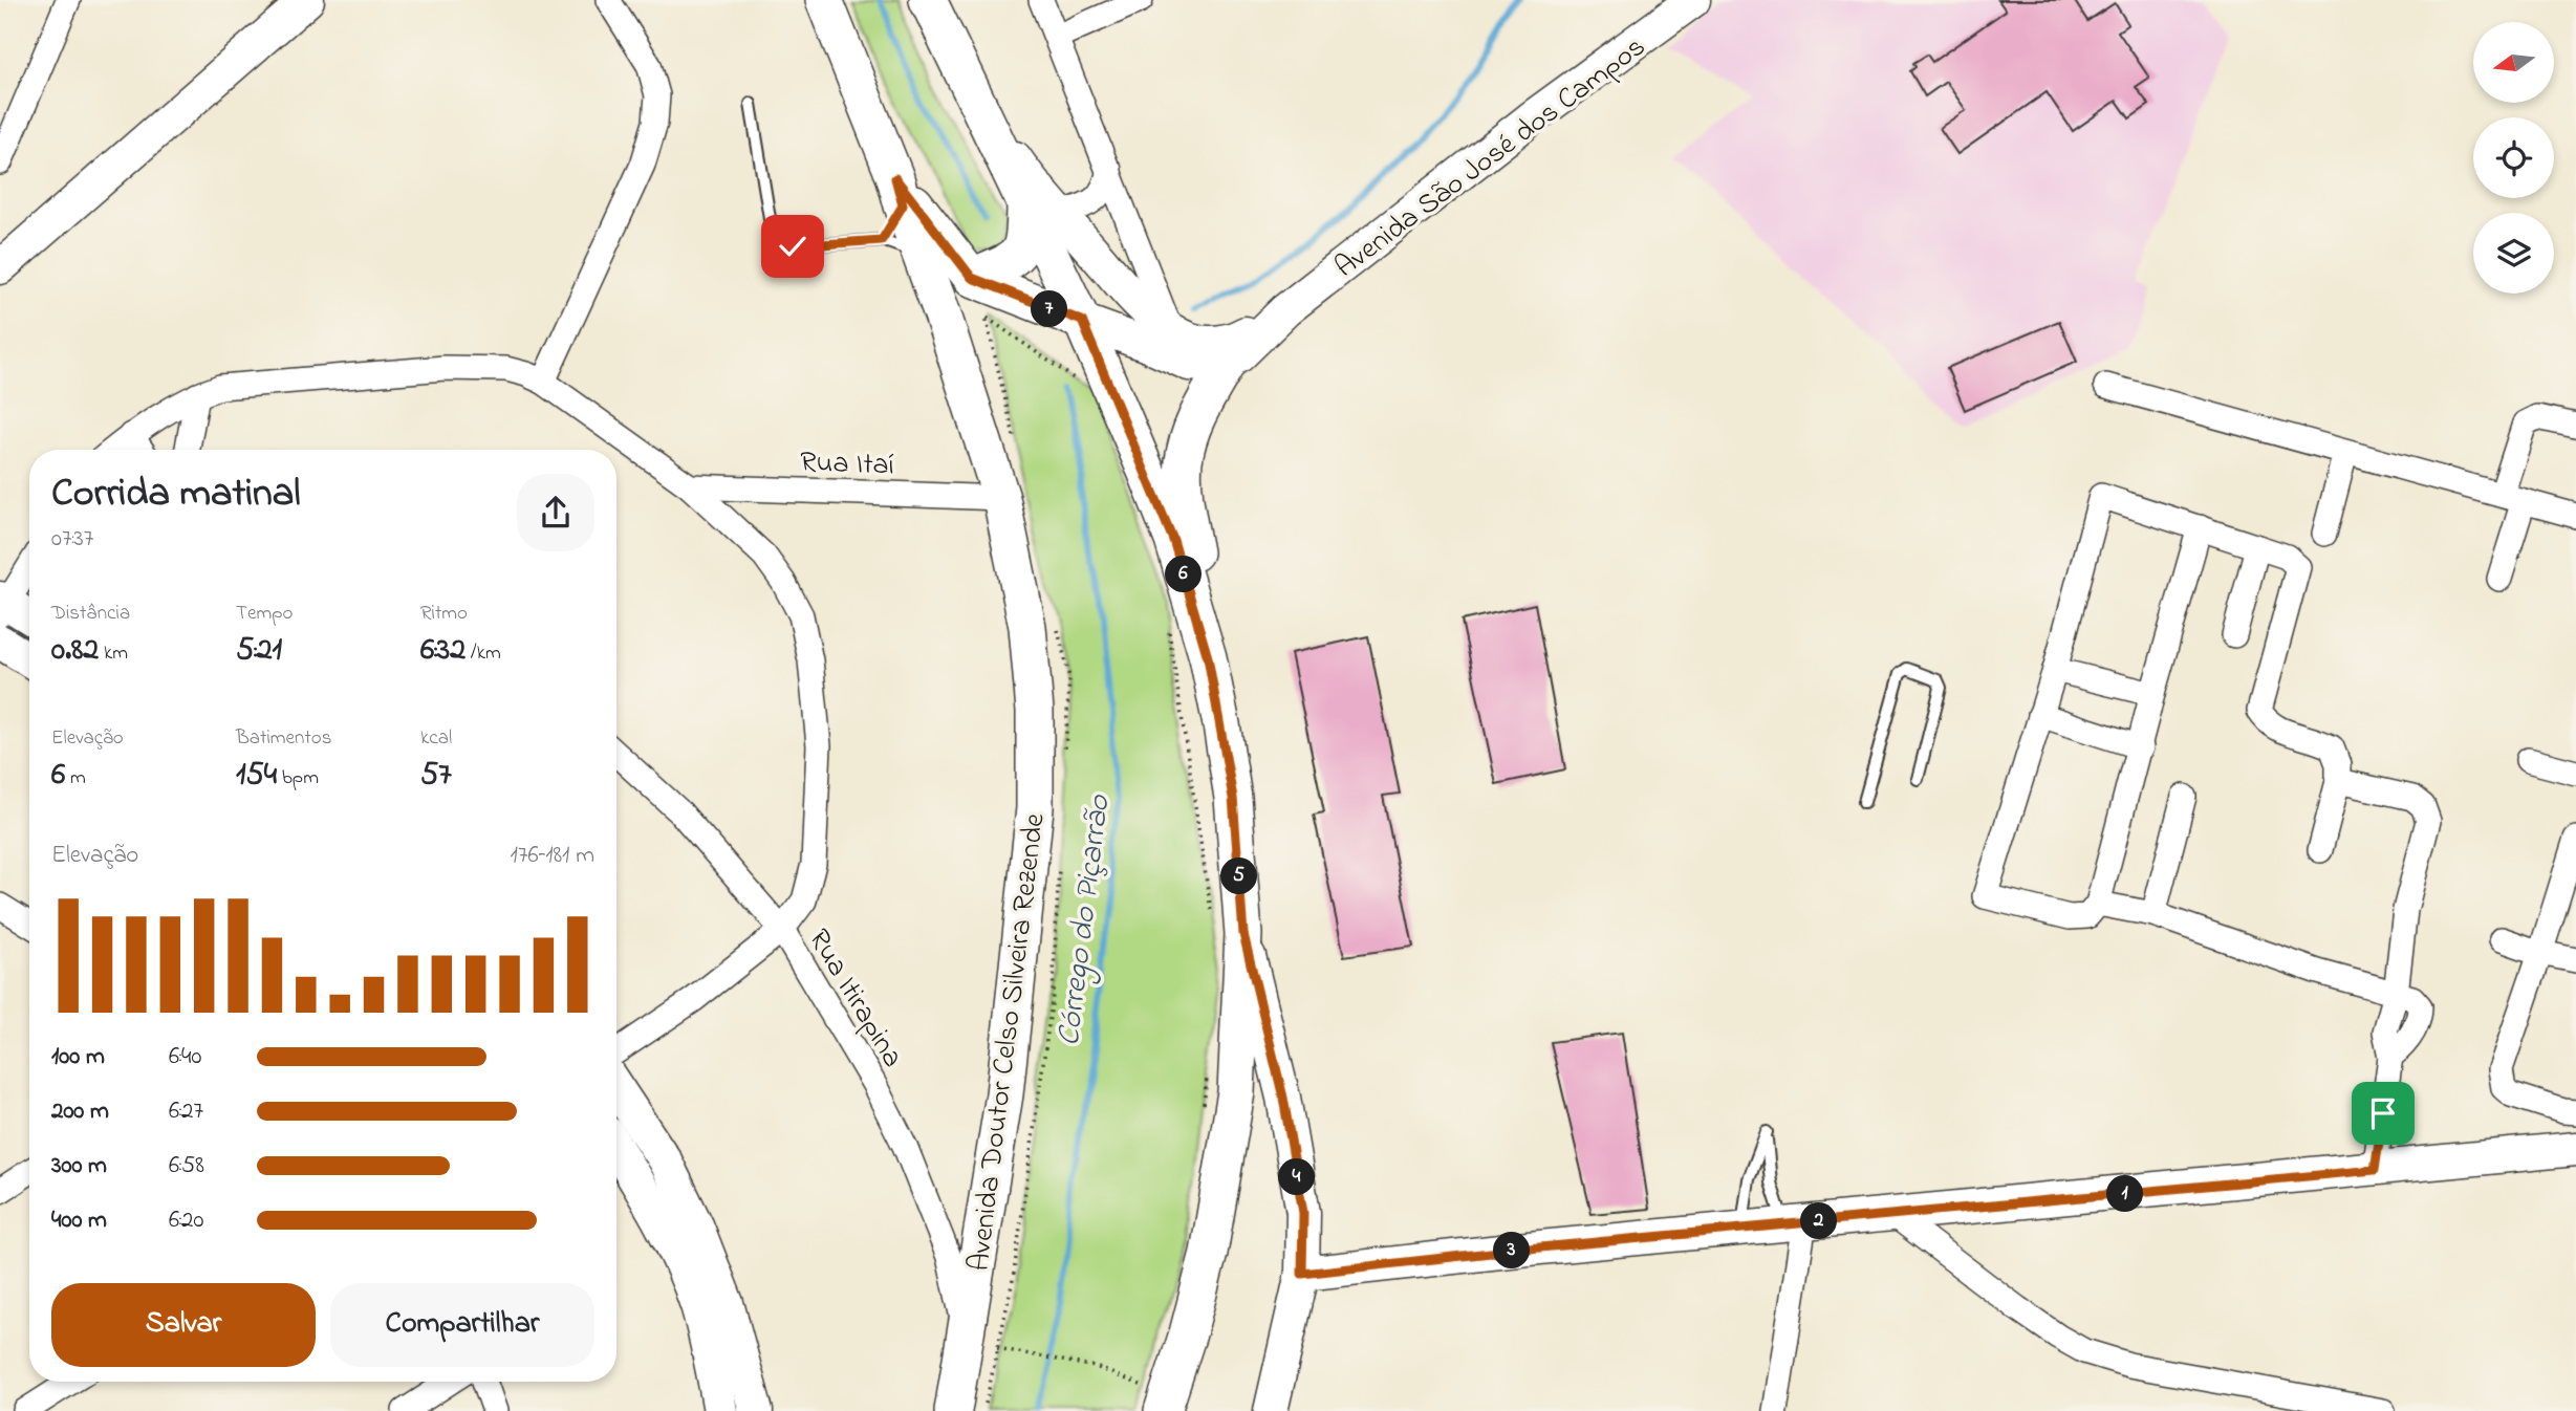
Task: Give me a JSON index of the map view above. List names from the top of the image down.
{
  "streets": {
    "main road": ["Avenida São José dos Campos", "Avenida Doutor Celso Silveira Rezende"],
    "street": ["Rua Itaí", "Rua Itirapina"]
  },
  "crossings": [
    ["Rua Itaí", "Avenida Doutor Celso Silveira Rezende"],
    ["Rua Itirapina", "Avenida Doutor Celso Silveira Rezende"]
  ],
  "water": ["Córrego do Piçarrão"],
  "north": "left",
  "page": {
    "pins": [
      "7",
      "6",
      "5",
      "4",
      "1",
      "2",
      "3"
    ],
    "heading": ["Corrida matinal", "07:37"],
    "stats": [
      ["Distância", "0.82 km"],
      ["Tempo", "5:21"],
      ["Ritmo", "6:32 /km"],
      ["Elevação", "6 m"],
      ["Batimentos", "154 bpm"],
      ["kcal", "57"]
    ],
    "chart": ["Elevação", "176–181 m"],
    "list": [
      {
        "name": "100 m",
        "note": "6:40"
      },
      {
        "name": "200 m",
        "note": "6:27"
      },
      {
        "name": "300 m",
        "note": "6:58"
      },
      {
        "name": "400 m",
        "note": "6:20"
      }
    ],
    "buttons": ["Salvar", "Compartilhar"]
  }
}
